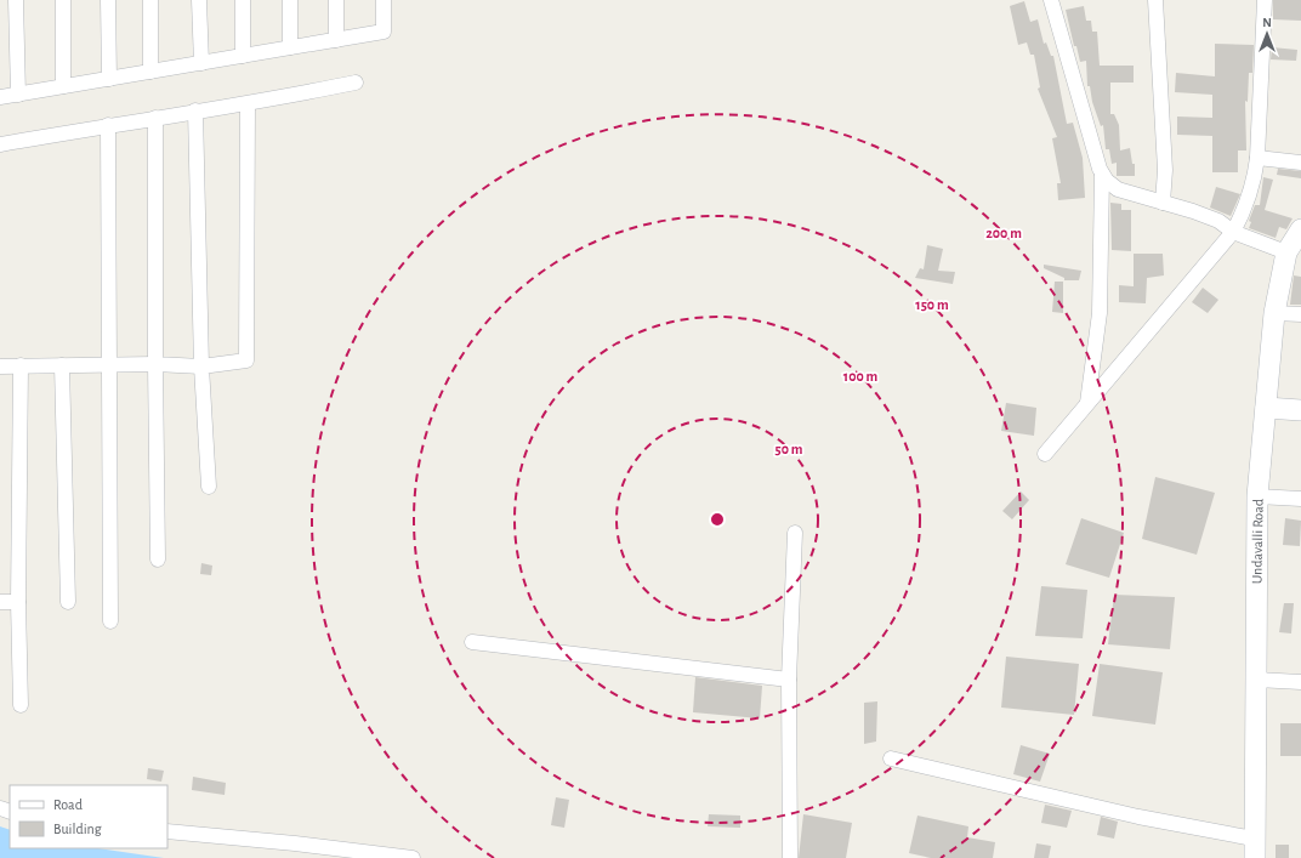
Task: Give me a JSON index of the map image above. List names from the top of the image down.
{
  "streets": {
    "main road": ["Undavalli Road"]
  },
  "legend": ["Road", "Building"],
  "north": "top",
  "rings": [
    "200 m",
    "150 m",
    "100 m",
    "50 m"
  ]
}
